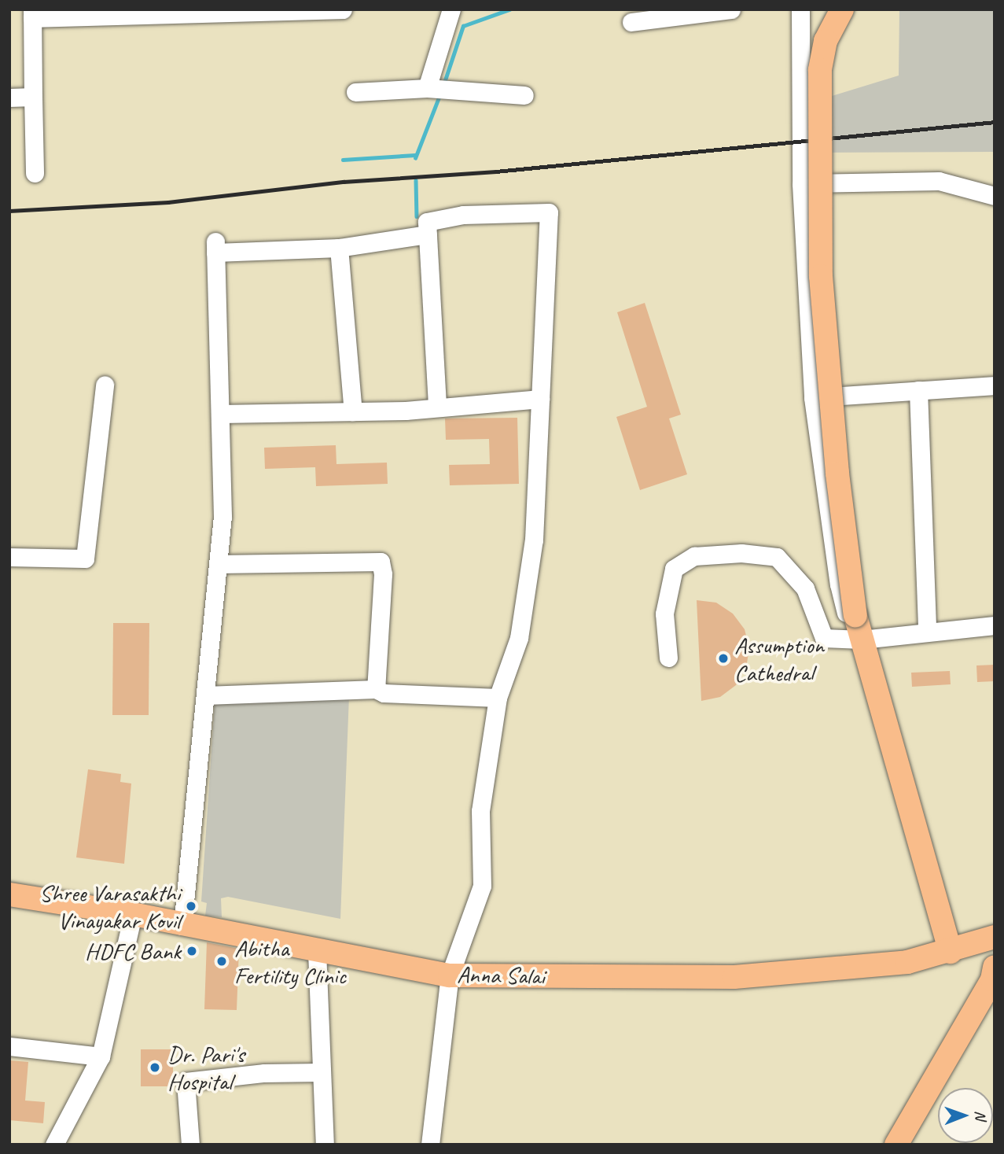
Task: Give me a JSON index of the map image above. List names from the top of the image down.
{
  "streets": {
    "main road": ["Anna Salai"]
  },
  "places": [
    "Assumption Cathedral",
    "Shree Varasakthi Vinayakar Kovil",
    "HDFC Bank",
    "Abitha Fertility Clinic",
    "Dr. Pari's Hospital"
  ],
  "north": "right"
}
